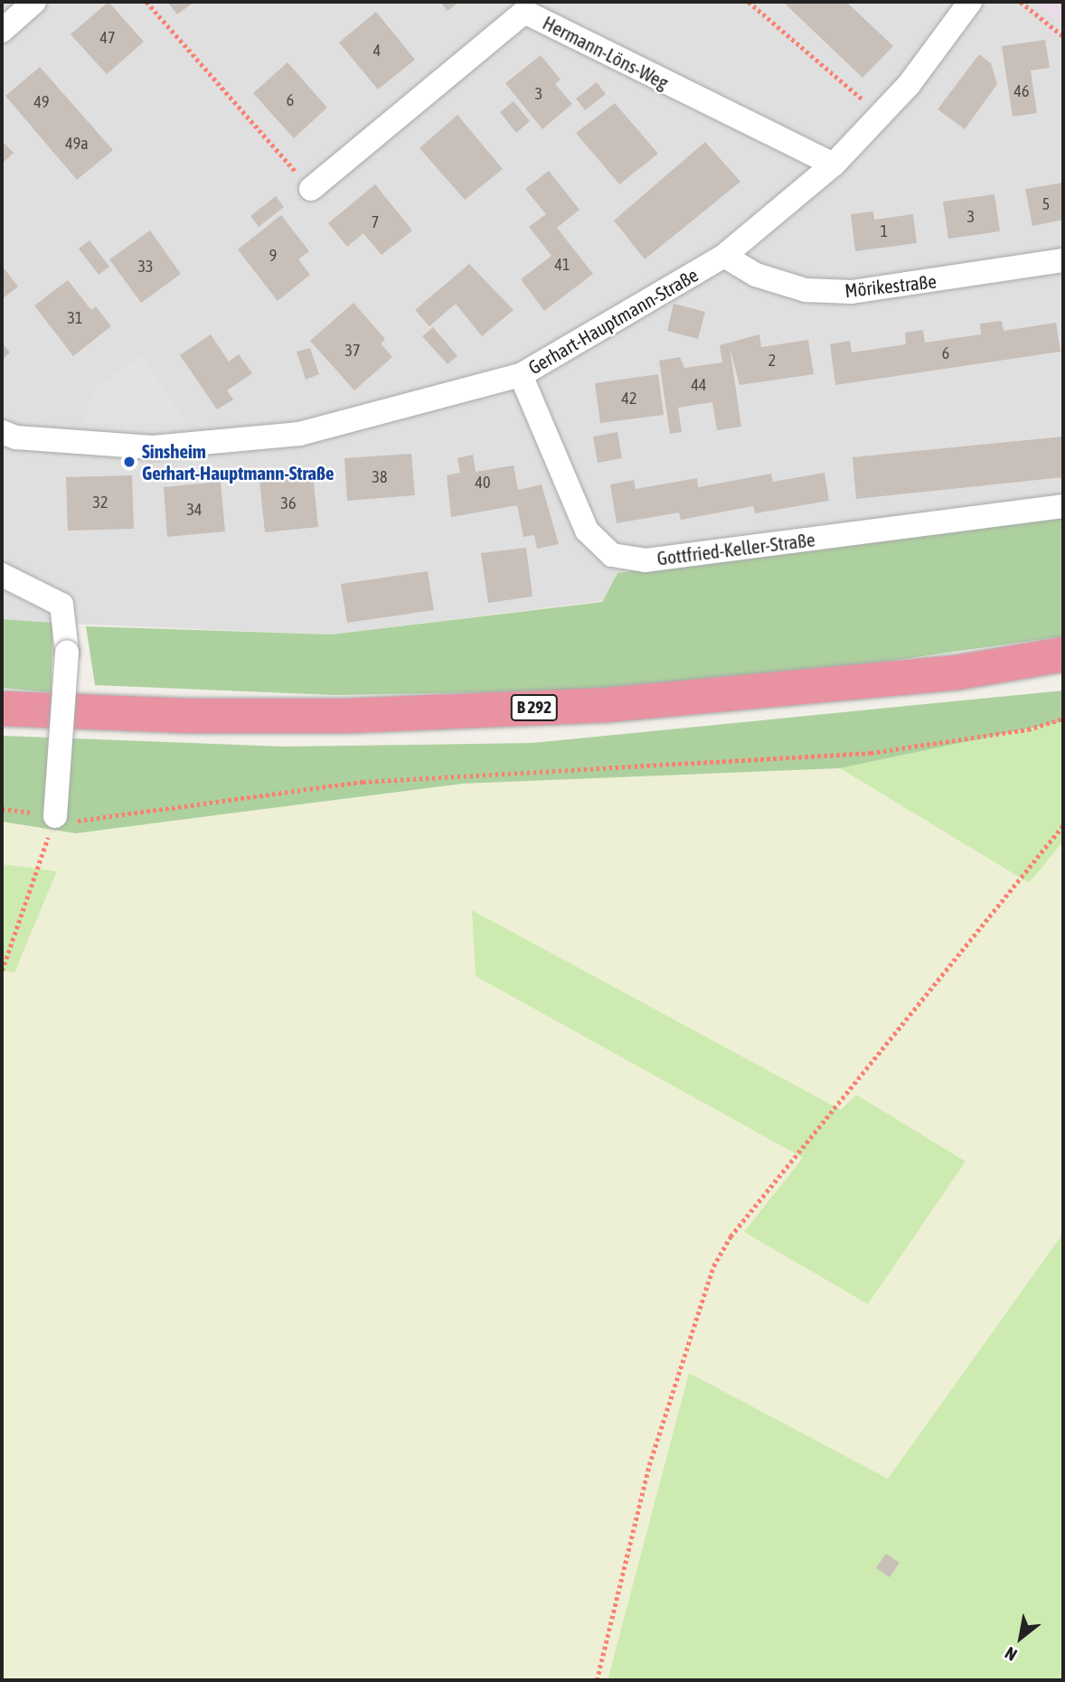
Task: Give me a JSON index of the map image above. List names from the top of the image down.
{
  "streets": {
    "highway": ["B 292"],
    "street": [
      "Hermann-Löns-Weg",
      "Mörikestraße",
      "Gerhart-Hauptmann-Straße",
      "Gottfried-Keller-Straße"
    ]
  },
  "crossings": [
    ["Hermann-Löns-Weg", "Gerhart-Hauptmann-Straße"],
    ["Mörikestraße", "Gerhart-Hauptmann-Straße"],
    ["Gerhart-Hauptmann-Straße", "Gottfried-Keller-Straße"]
  ],
  "places": ["Sinsheim Gerhart-Hauptmann-Straße"],
  "house_numbers": [
    "47",
    "4",
    "46",
    "3",
    "6",
    "49",
    "49a",
    "5",
    "3",
    "7",
    "1",
    "9",
    "41",
    "33",
    "31",
    "37",
    "6",
    "2",
    "44",
    "42",
    "38",
    "40",
    "32",
    "36",
    "34"
  ],
  "north": "bottom left"
}
